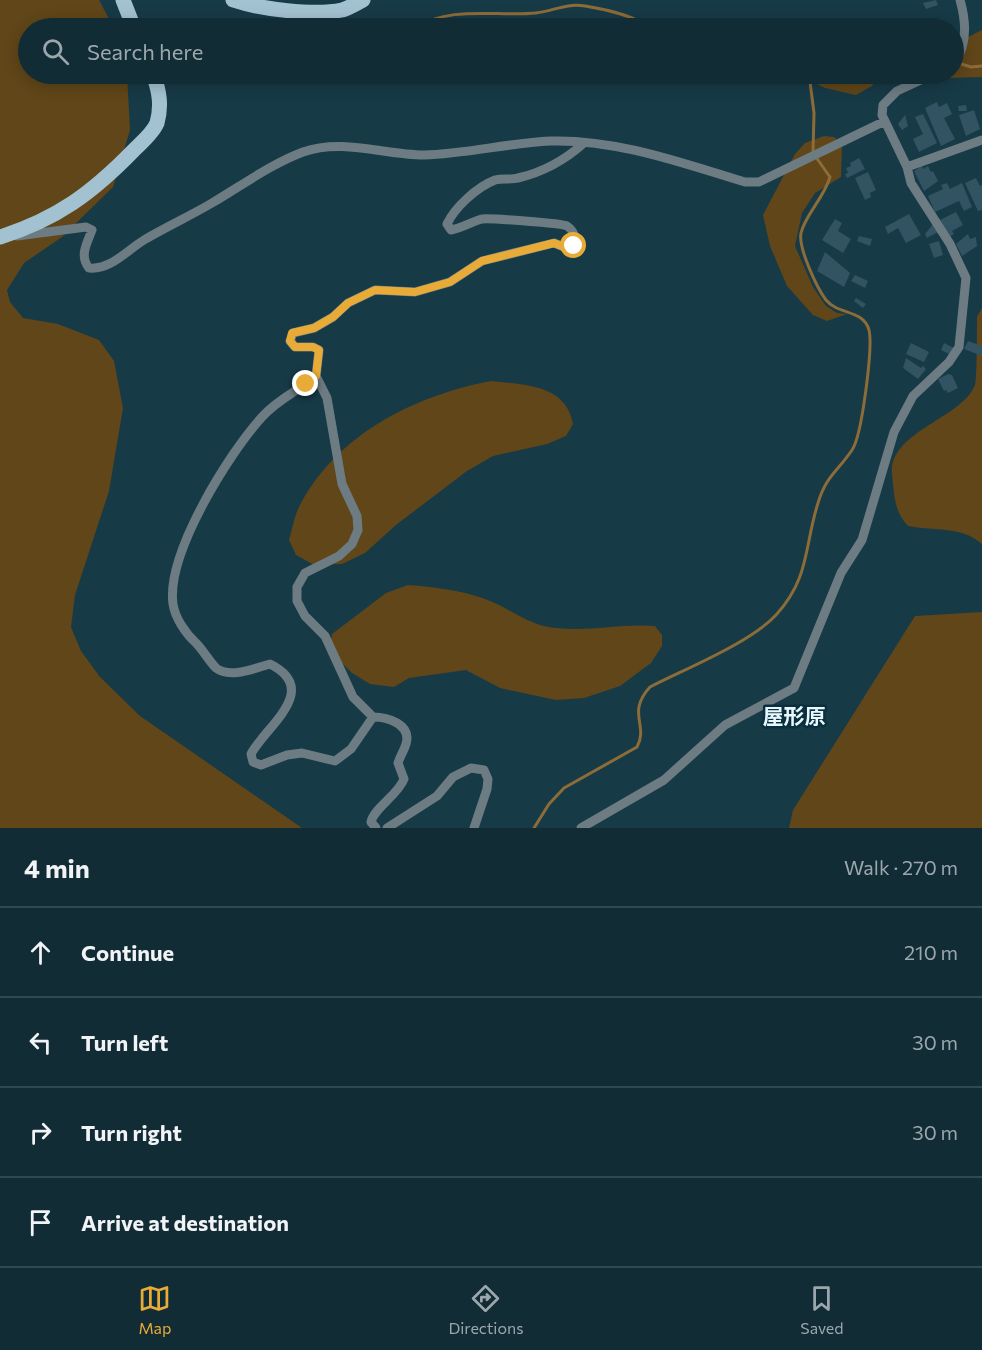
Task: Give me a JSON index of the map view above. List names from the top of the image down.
{
  "districts": ["屋形原"],
  "page": {
    "search": "Search here",
    "heading": ["4 min", "Walk · 270 m"],
    "list": [
      ["Continue", "210 m"],
      ["Turn left", "30 m"],
      ["Turn right", "30 m"],
      "Arrive at destination"
    ],
    "nav": ["Map", "Directions", "Saved"]
  }
}
